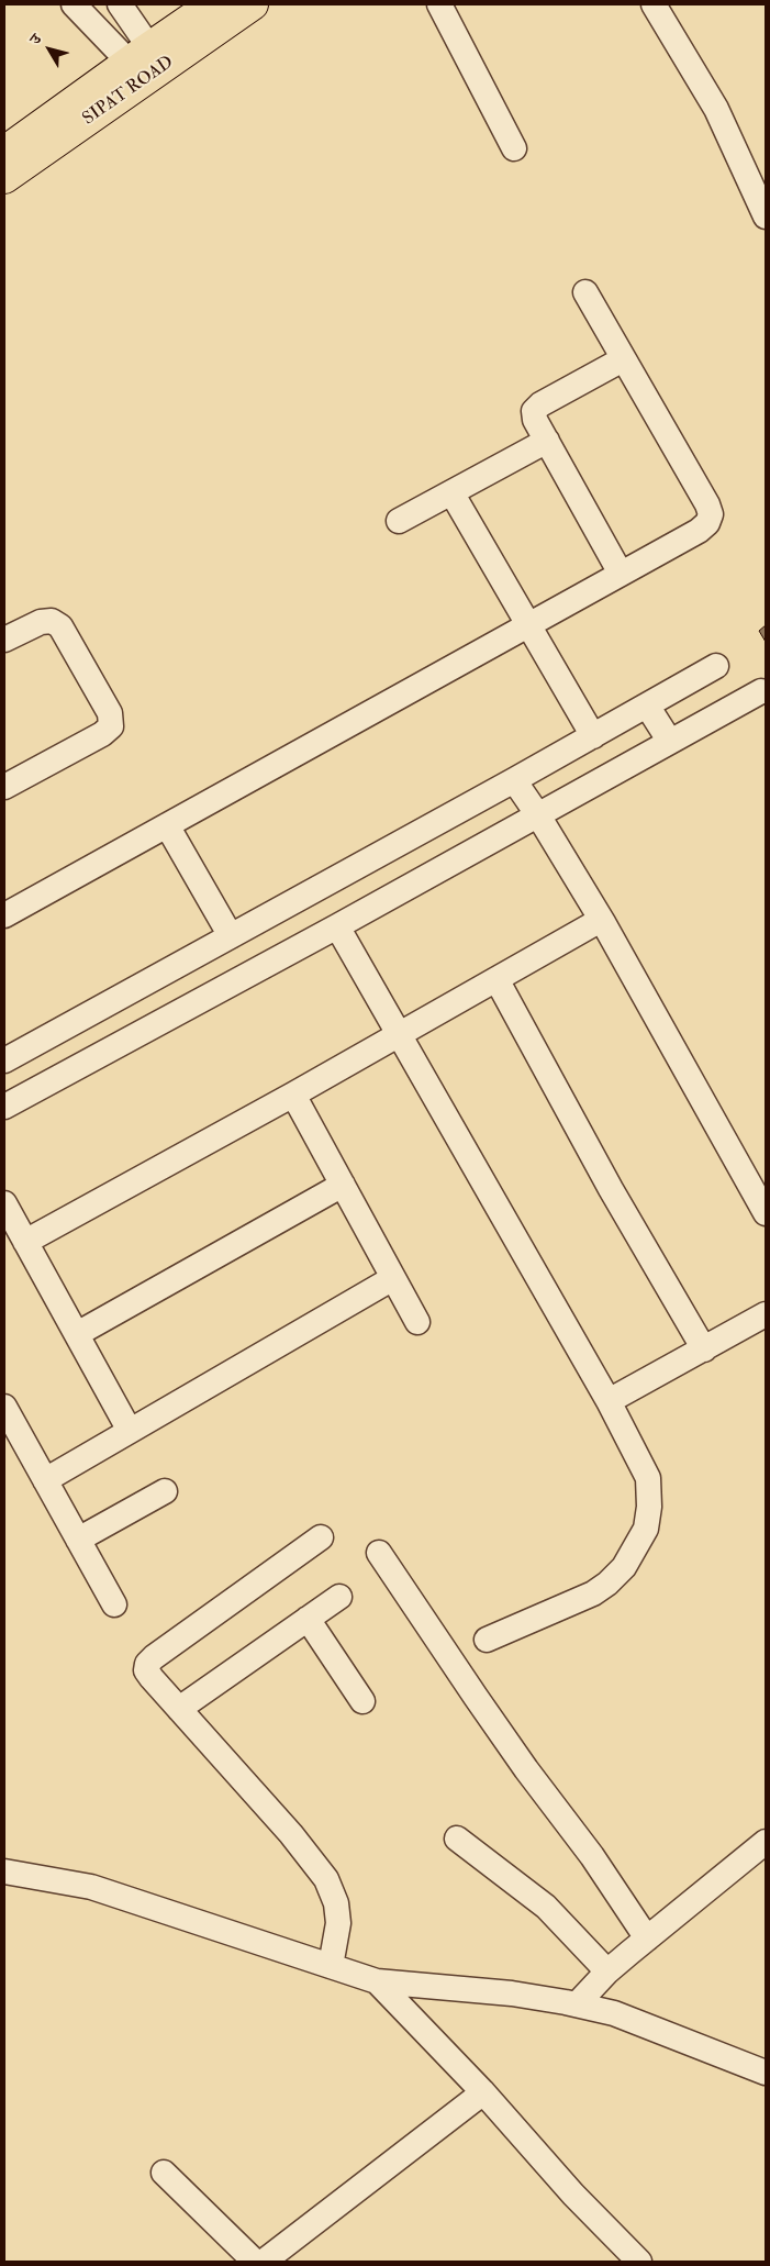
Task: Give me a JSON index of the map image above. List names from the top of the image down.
{
  "streets": {
    "highway": ["SIPAT ROAD"]
  },
  "north": "top left"
}
